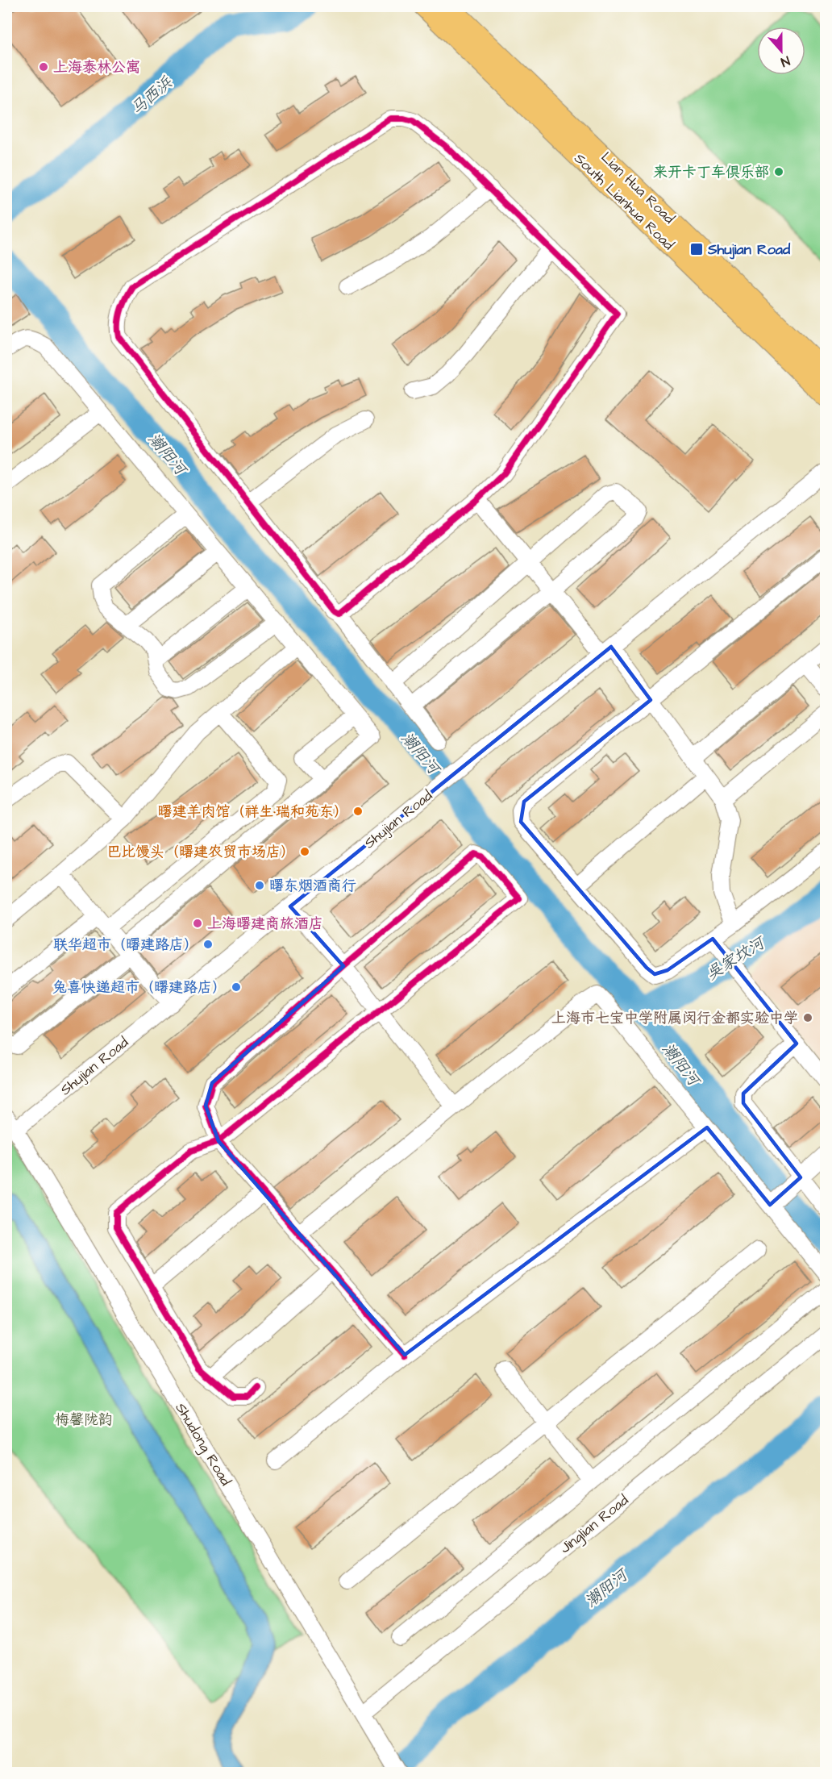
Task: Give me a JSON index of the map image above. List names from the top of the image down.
{
  "streets": {
    "main road": ["Lian Hua Road", "South Lianhua Road"],
    "street": ["Shujian Road", "Shudong Road", "Jinglian Road"]
  },
  "crossings": [
    ["Shujian Road", "Shudong Road"],
    ["Shudong Road", "Jinglian Road"]
  ],
  "water": ["马西浜", "潮阳河", "吴家坟河"],
  "parks": ["梅馨陇韵"],
  "places": {
    "other": [
      "上海泰林公寓",
      "来开卡丁车俱乐部",
      "曙建羊肉馆（祥生·瑞和苑东）",
      "巴比馒头（曙建农贸市场店）",
      "曙东烟酒商行",
      "上海曙建商旅酒店",
      "联华超市（曙建路店）",
      "兔喜快递超市（曙建路店）",
      "上海市七宝中学附属闵行金都实验中学"
    ],
    "transit": ["Shujian Road"]
  },
  "north": "bottom"
}
